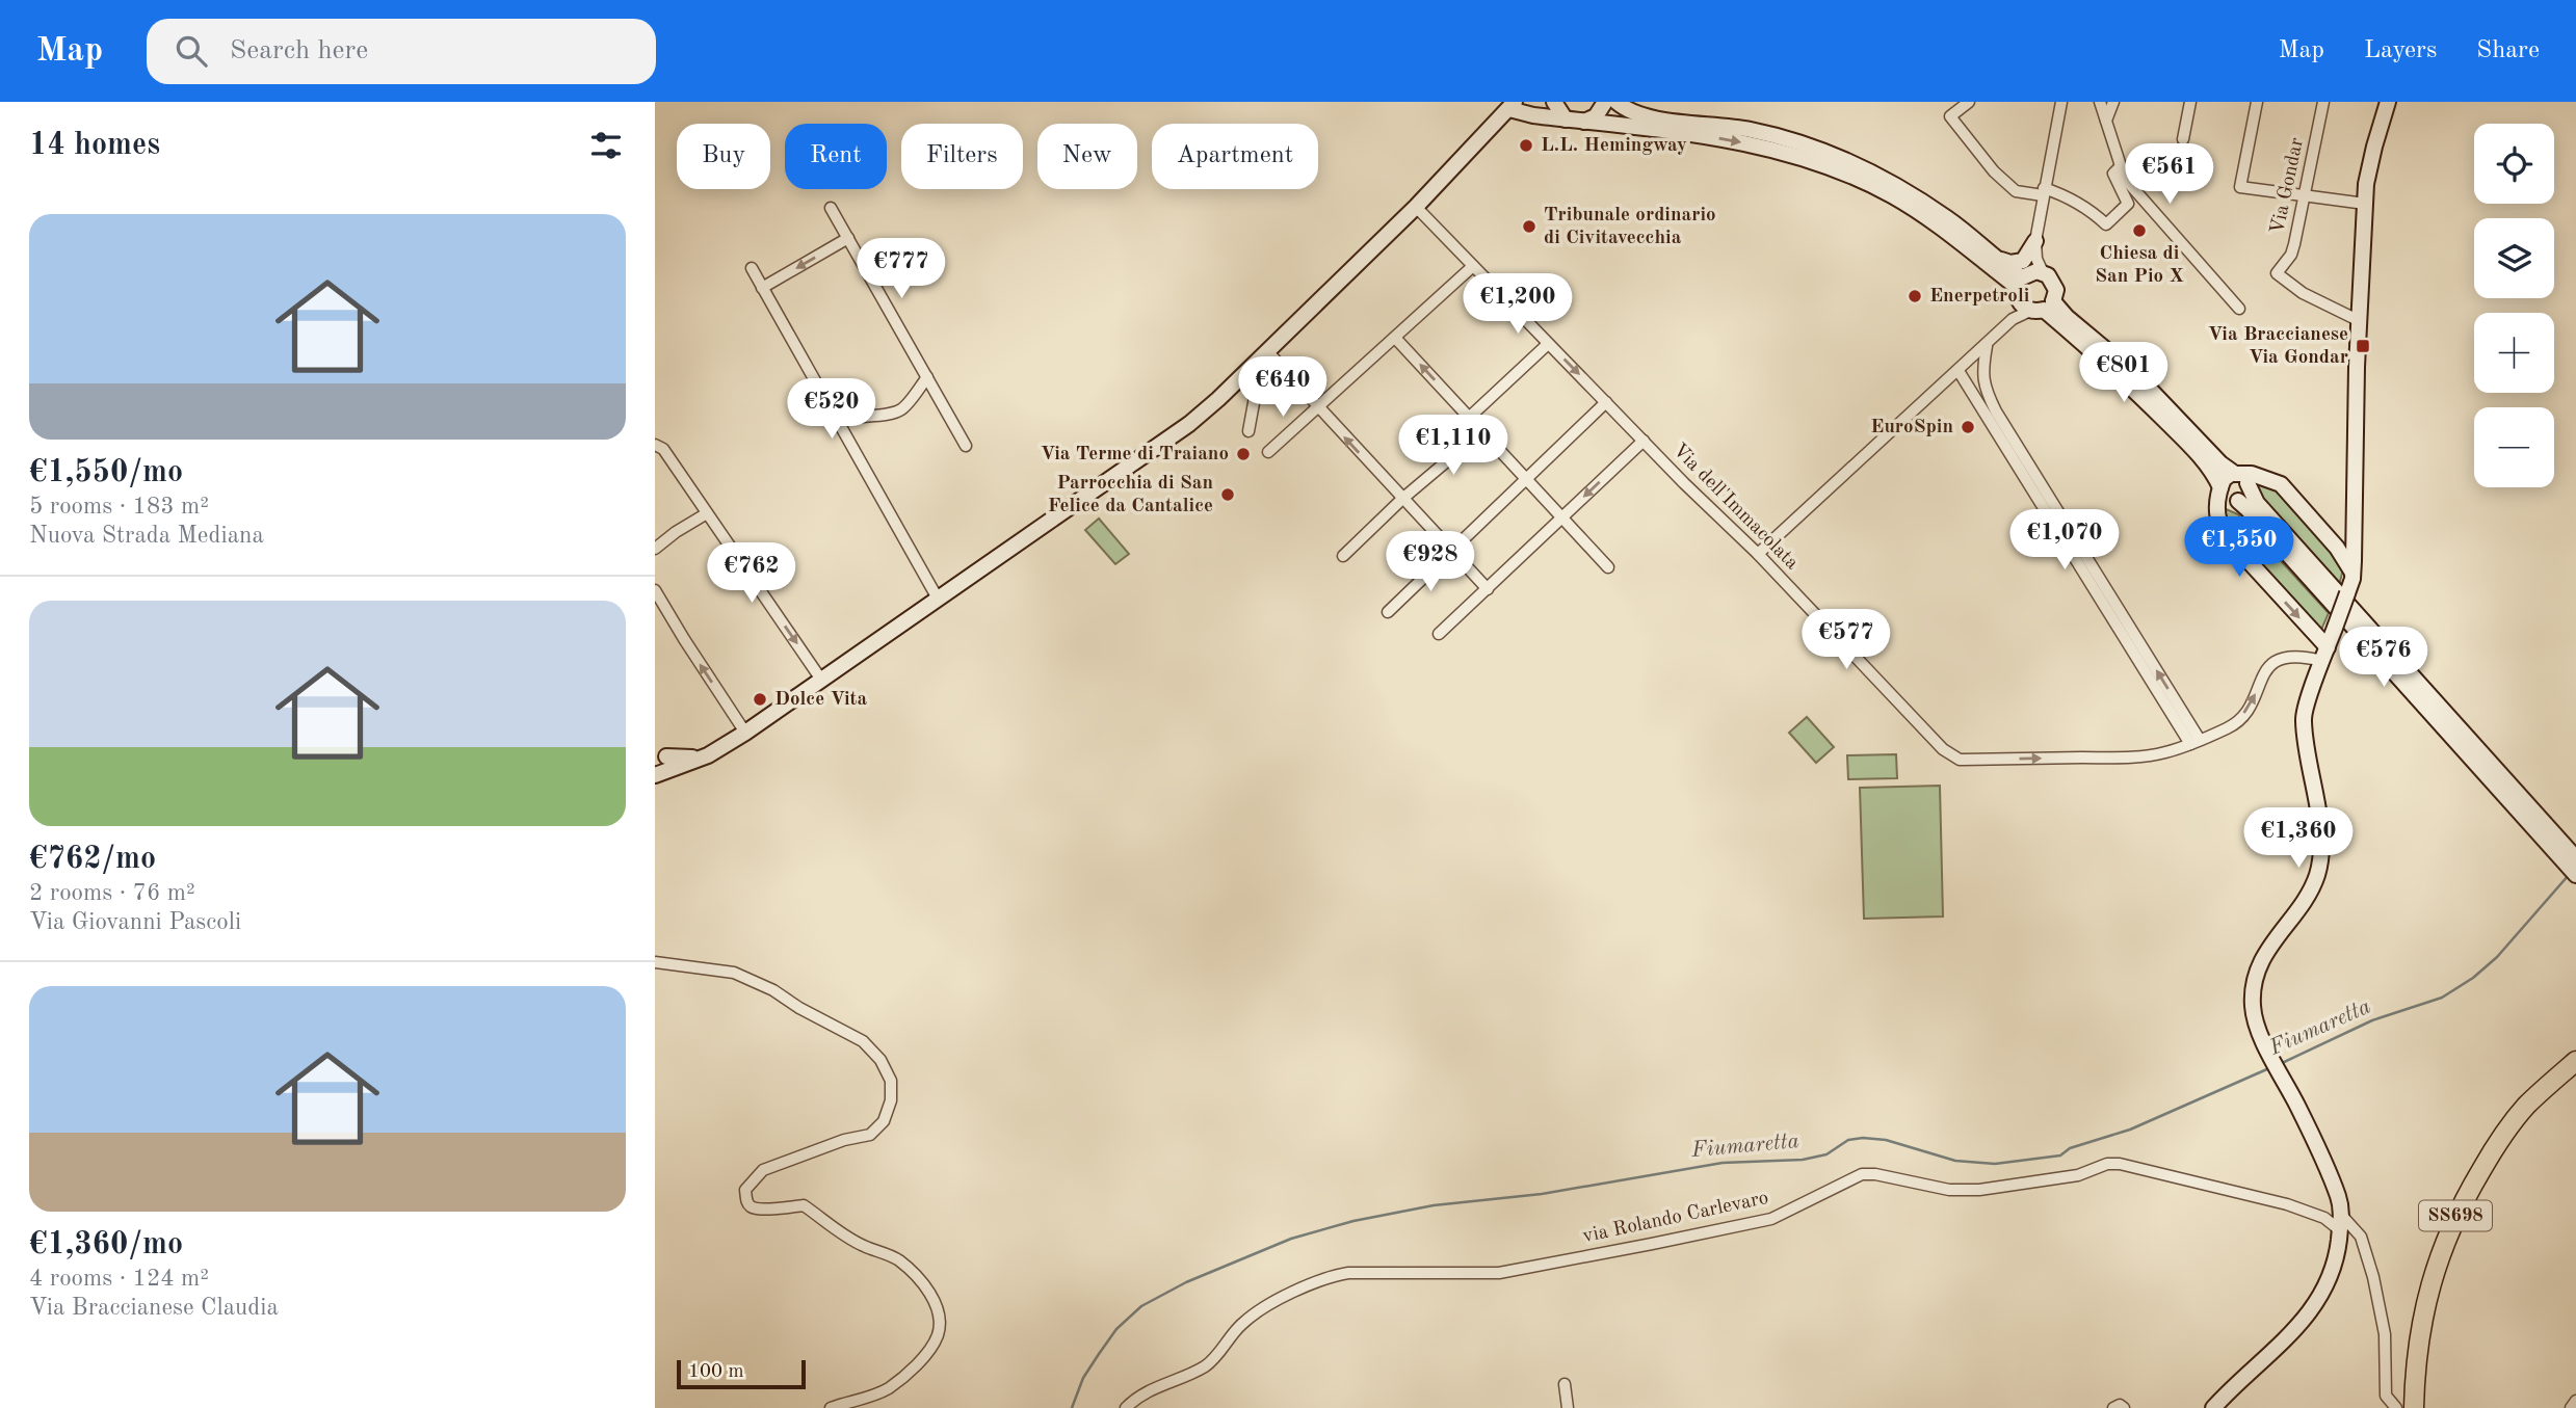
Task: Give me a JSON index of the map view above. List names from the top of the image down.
{
  "streets": {
    "highway": ["SS698"],
    "street": ["Via Gondar", "Via dell'Immacolata", "via Rolando Carlevaro"]
  },
  "one_way": ["Via dell'Immacolata"],
  "water": ["Fiumaretta"],
  "places": {
    "other": [
      "L.L. Hemingway",
      "Tribunale ordinario di Civitavecchia",
      "Chiesa di San Pio X",
      "Enerpetroli",
      "EuroSpin",
      "Via Terme di Traiano",
      "Parrocchia di San Felice da Cantalice",
      "Dolce Vita"
    ],
    "transit": ["Via Braccianese Via Gondar"]
  },
  "scale_bar": "100 m",
  "page": {
    "header": "Map",
    "search": "Search here",
    "nav": ["Map", "Layers", "Share"],
    "heading": "14 homes",
    "map_buttons": ["+", "−"],
    "chip": [
      "Buy",
      "Rent",
      "Filters",
      "New",
      "Apartment"
    ],
    "price": [
      "€561",
      "€777",
      "€1,200",
      "€801",
      "€640",
      "€520",
      "€1,110",
      "€1,070",
      "€1,550",
      "€928",
      "€762",
      "€577",
      "€576",
      "€1,360"
    ],
    "list": [
      {
        "name": "€1,550/mo",
        "note": "5 rooms · 183 m² · Nuova Strada Mediana"
      },
      {
        "name": "€762/mo",
        "note": "2 rooms · 76 m² · Via Giovanni Pascoli"
      },
      {
        "name": "€1,360/mo",
        "note": "4 rooms · 124 m² · Via Braccianese Claudia"
      }
    ],
    "scale": "100 m"
  }
}
